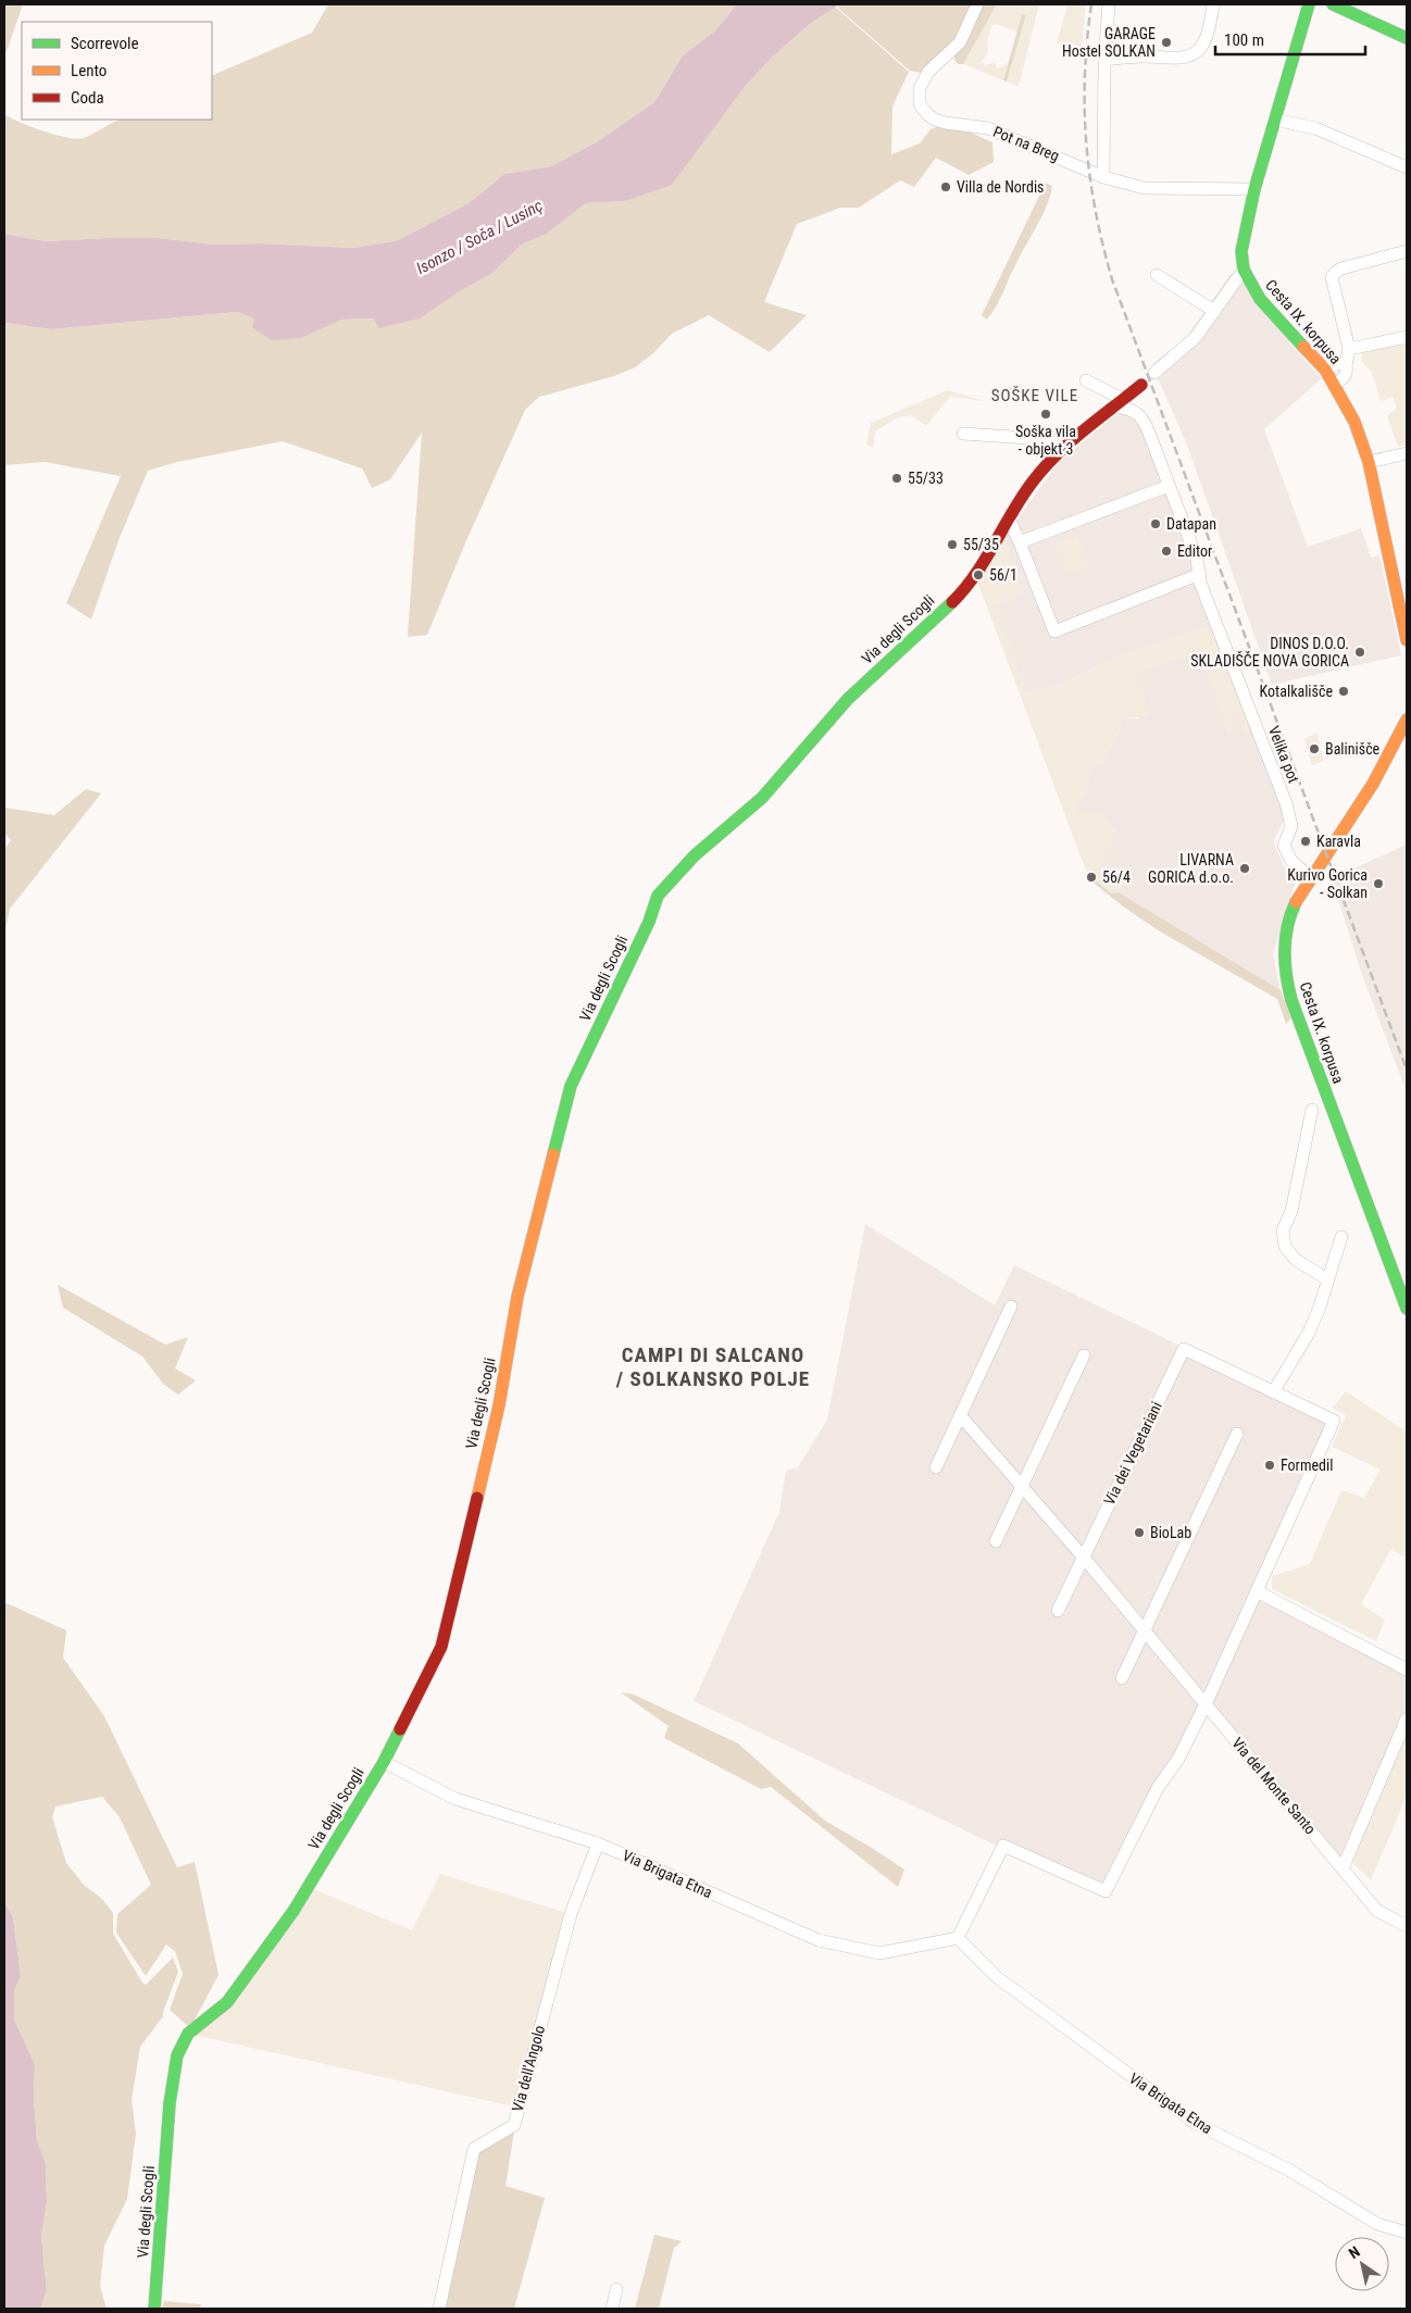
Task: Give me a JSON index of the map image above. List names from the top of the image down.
{
  "streets": {
    "street": [
      "Pot na Breg",
      "Cesta IX. korpusa",
      "Via degli Scogli",
      "Velika pot",
      "Via dei Vegetariani",
      "Via del Monte Santo",
      "Via Brigata Etna",
      "Via dell'Angolo"
    ]
  },
  "crossings": [
    ["Pot na Breg", "Cesta IX. korpusa"],
    ["Cesta IX. korpusa", "Velika pot"],
    ["Via degli Scogli", "Via Brigata Etna"],
    ["Via dei Vegetariani", "Via del Monte Santo"],
    ["Via Brigata Etna", "Via dell'Angolo"]
  ],
  "districts": ["SOŠKE VILE", "CAMPI DI SALCANO / SOLKANSKO POLJE"],
  "water": ["Isonzo / Soča / Lusinç"],
  "places": [
    "GARAGE Hostel SOLKAN",
    "Villa de Nordis",
    "Soška vila - objekt 3",
    "55/33",
    "Datapan",
    "55/35",
    "Editor",
    "56/1",
    "DINOS D.O.O. SKLADIŠČE NOVA GORICA",
    "Kotalkališče",
    "Balinišče",
    "Karavla",
    "LIVARNA GORICA d.o.o.",
    "56/4",
    "Kurivo Gorica - Solkan",
    "Formedil",
    "BioLab"
  ],
  "legend": ["Scorrevole", "Lento", "Coda"],
  "scale_bar": "100 m",
  "north": "top left"
}
